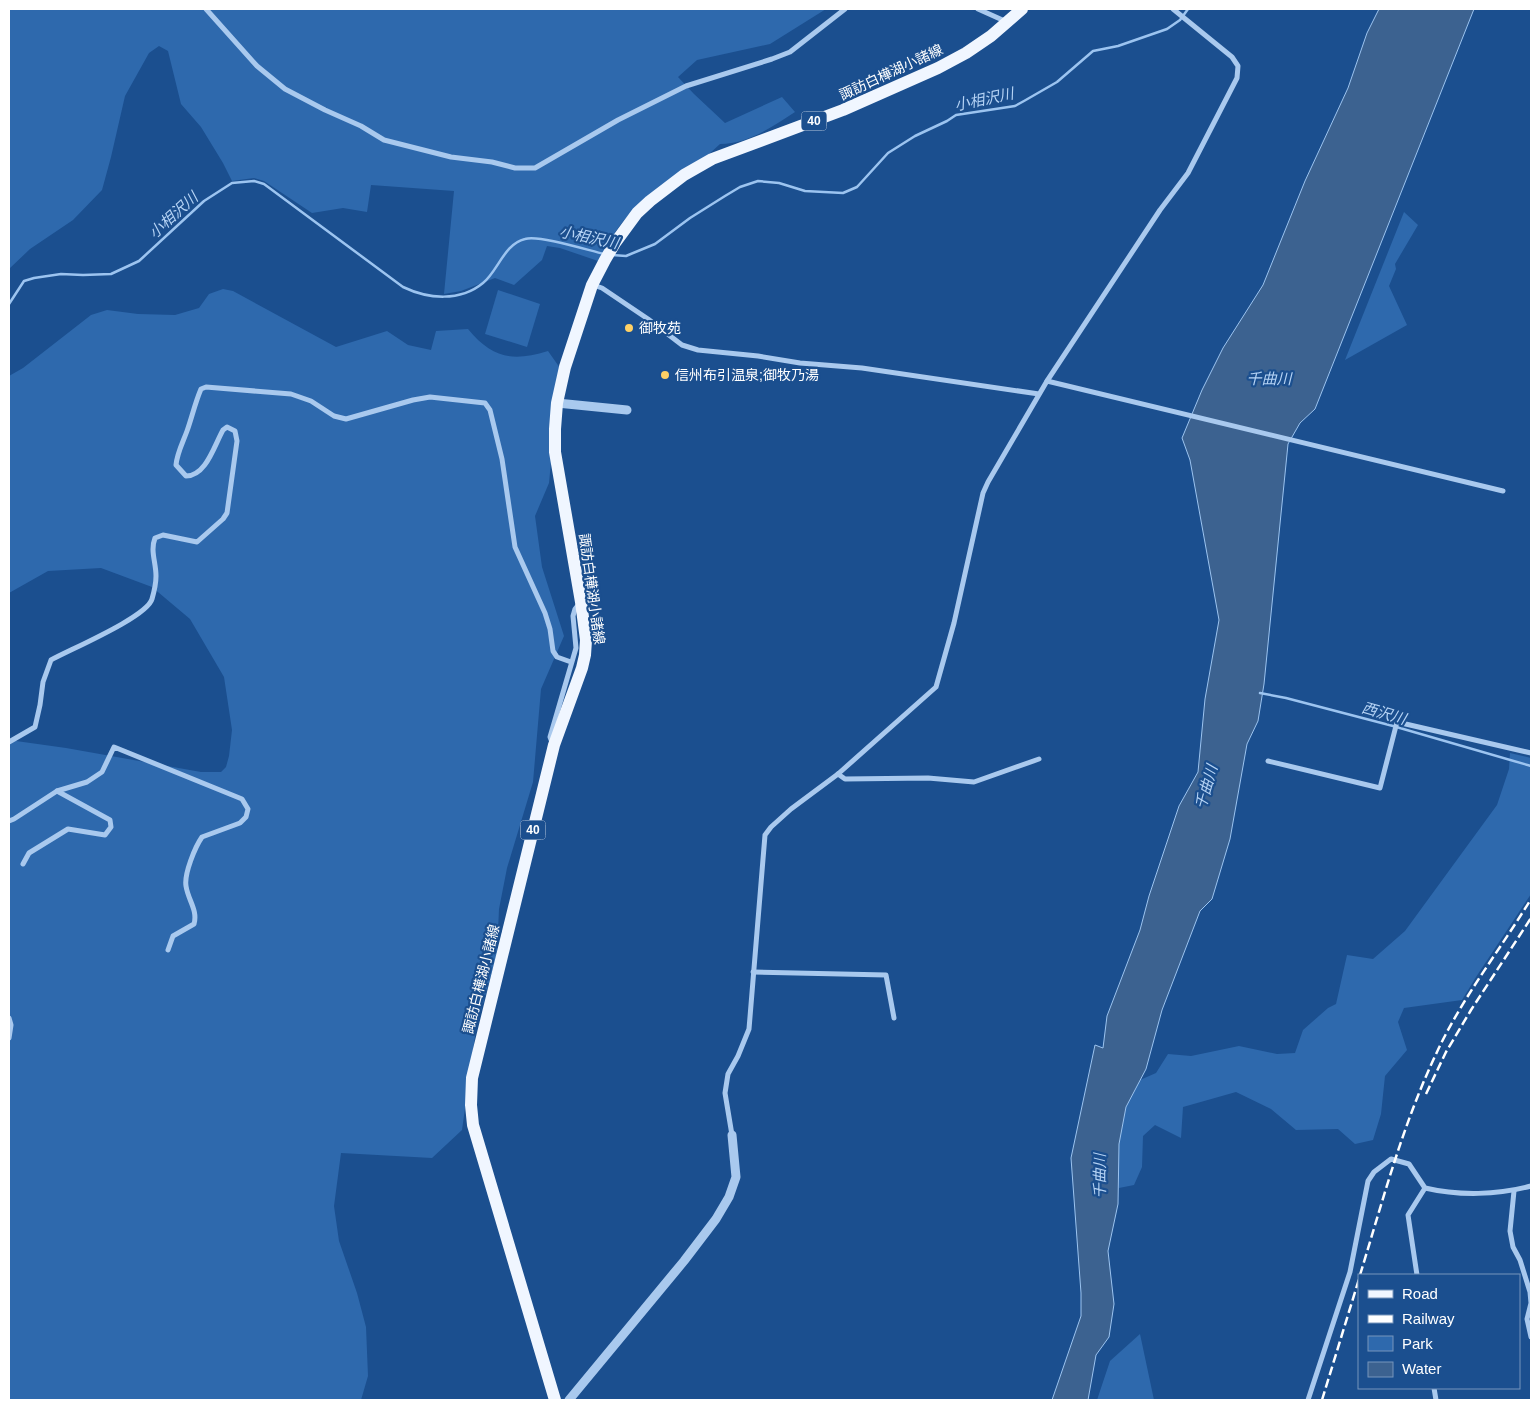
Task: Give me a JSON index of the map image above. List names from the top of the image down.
{
  "streets": {
    "main road": ["諏訪白樺湖小諸線", "40"]
  },
  "water": ["小相沢川", "千曲川", "西沢川"],
  "places": ["御牧苑", "信州布引温泉;御牧乃湯"],
  "legend": [
    "Road",
    "Railway",
    "Park",
    "Water"
  ]
}
